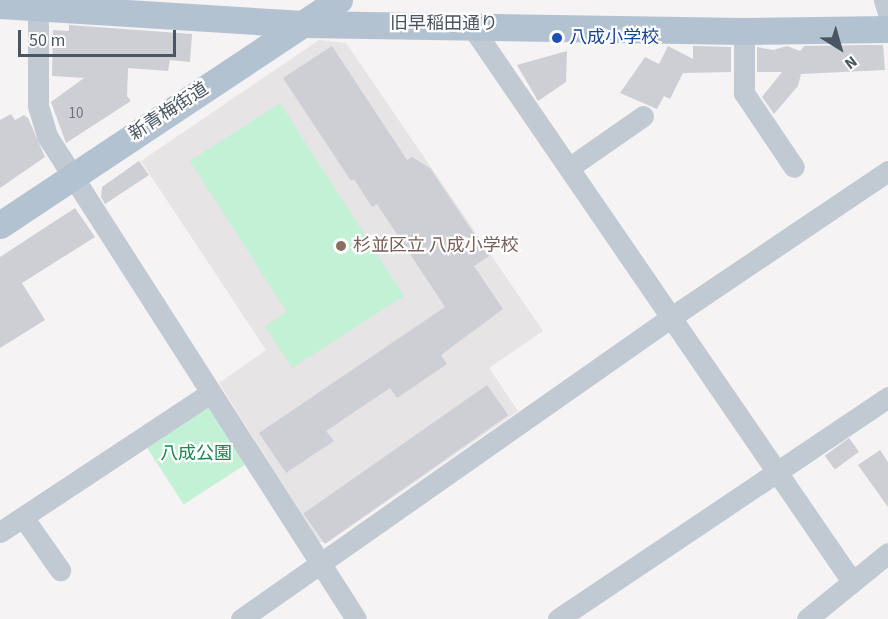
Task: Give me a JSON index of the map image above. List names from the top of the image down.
{
  "streets": {
    "main road": ["旧早稲田通り", "新青梅街道"]
  },
  "crossings": [
    ["旧早稲田通り", "新青梅街道"]
  ],
  "parks": ["八成公園"],
  "places": ["八成小学校", "杉並区立 八成小学校"],
  "house_numbers": ["10"],
  "scale_bar": "50 m",
  "north": "bottom right"
}
